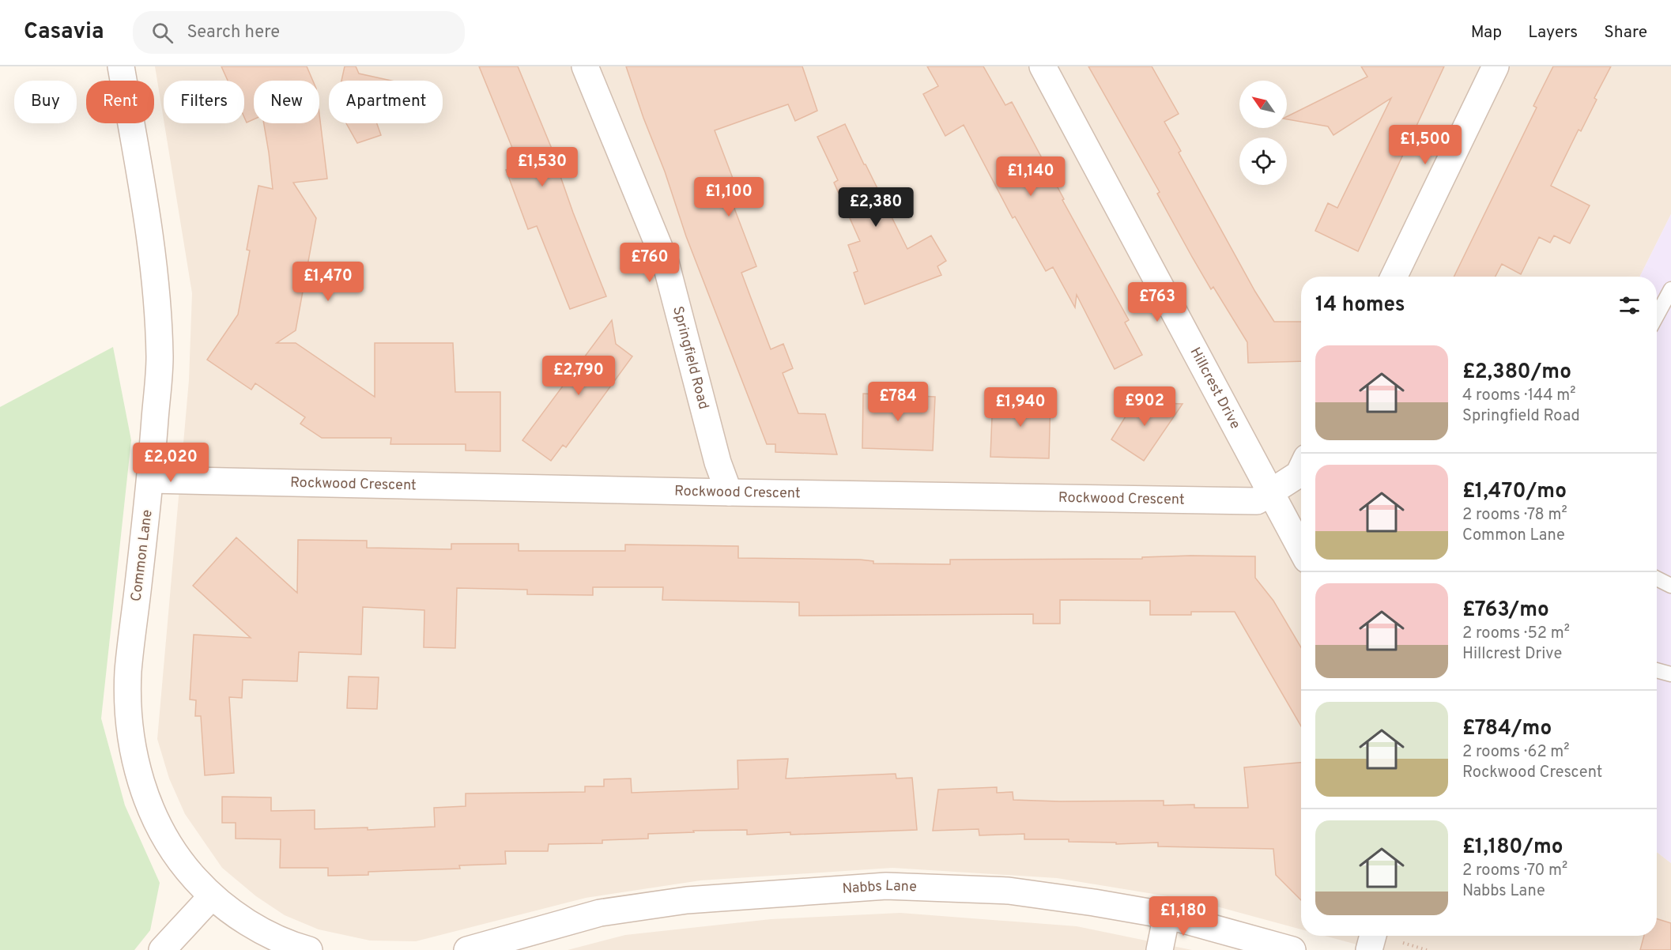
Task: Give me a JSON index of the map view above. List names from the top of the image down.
{
  "streets": {
    "street": [
      "Springfield Road",
      "Hillcrest Drive",
      "Rockwood Crescent",
      "Common Lane",
      "Nabbs Lane"
    ]
  },
  "crossings": [
    ["Springfield Road", "Rockwood Crescent"],
    ["Hillcrest Drive", "Rockwood Crescent"],
    ["Rockwood Crescent", "Common Lane"]
  ],
  "north": "top left",
  "page": {
    "header": "Casavia",
    "search": "Search here",
    "nav": ["Map", "Layers", "Share"],
    "chip": [
      "Buy",
      "Rent",
      "Filters",
      "New",
      "Apartment"
    ],
    "price": [
      "£1,500",
      "£1,530",
      "£1,140",
      "£1,100",
      "£2,380",
      "£760",
      "£1,470",
      "£763",
      "£2,790",
      "£784",
      "£902",
      "£1,940",
      "£2,020",
      "£1,180"
    ],
    "heading": "14 homes",
    "list": [
      {
        "name": "£2,380/mo",
        "note": "4 rooms · 144 m² · Springfield Road"
      },
      {
        "name": "£1,470/mo",
        "note": "2 rooms · 78 m² · Common Lane"
      },
      {
        "name": "£763/mo",
        "note": "2 rooms · 52 m² · Hillcrest Drive"
      },
      {
        "name": "£784/mo",
        "note": "2 rooms · 62 m² · Rockwood Crescent"
      },
      {
        "name": "£1,180/mo",
        "note": "2 rooms · 70 m² · Nabbs Lane"
      }
    ]
  }
}
